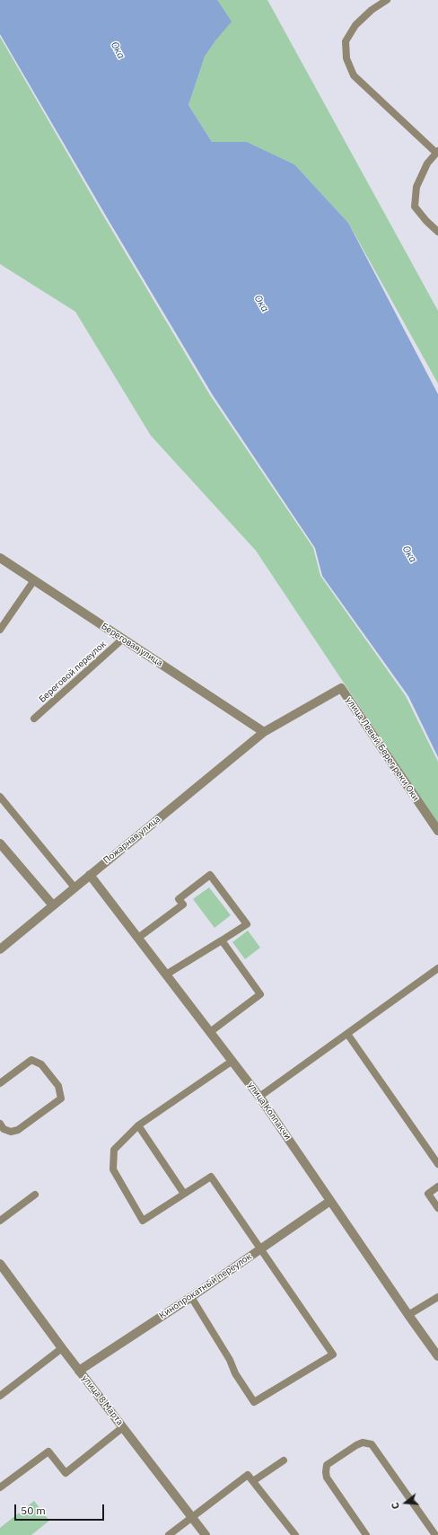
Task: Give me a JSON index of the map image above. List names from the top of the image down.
{
  "streets": {
    "street": [
      "Береговая улица",
      "улица Левый Берег реки Оки",
      "Пожарная улица",
      "улица Колпакчи",
      "Кинопрокатный переулок",
      "улица 8 Марта"
    ],
    "lane": ["Береговой переулок"]
  },
  "crossings": [
    ["Береговая улица", "Береговой переулок"],
    ["Береговая улица", "улица Левый Берег реки Оки"],
    ["Береговая улица", "Пожарная улица"],
    ["улица Левый Берег реки Оки", "Пожарная улица"],
    ["Пожарная улица", "улица Колпакчи"],
    ["улица Колпакчи", "Кинопрокатный переулок"],
    ["Кинопрокатный переулок", "улица 8 Марта"]
  ],
  "water": ["Ока"],
  "scale_bar": "50 m",
  "north": "left"
}
